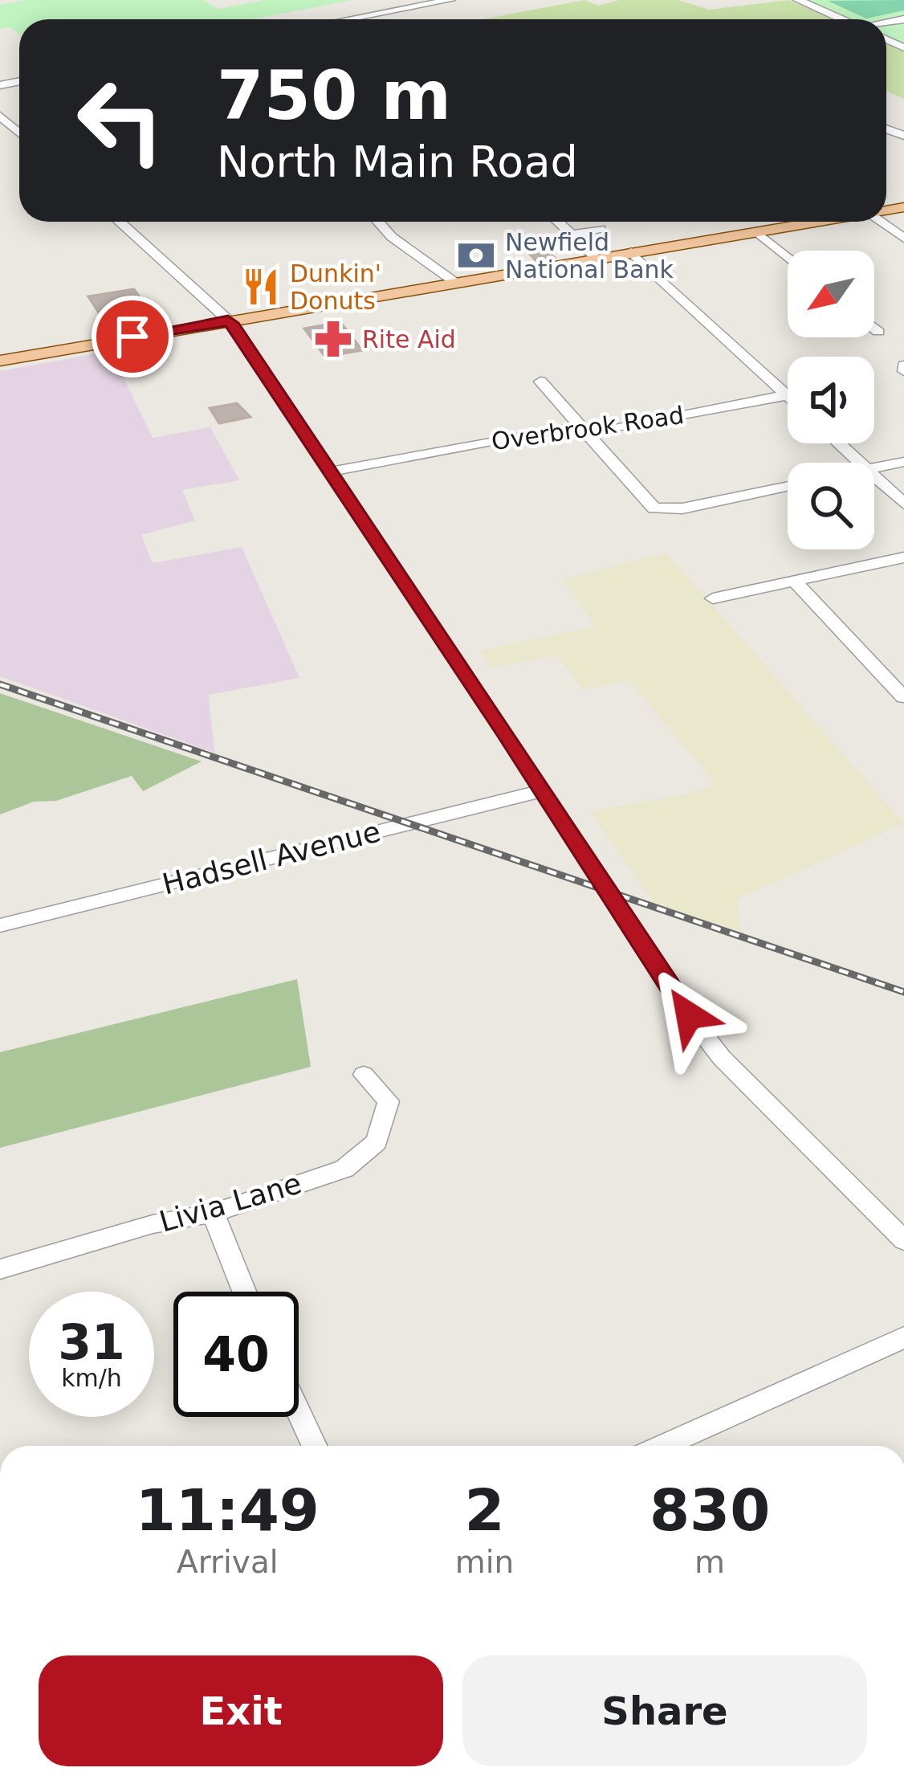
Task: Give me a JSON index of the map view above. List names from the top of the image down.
{
  "streets": {
    "street": ["Overbrook Road", "Hadsell Avenue", "Livia Lane"]
  },
  "places": {
    "bank": ["Newfield National Bank"],
    "restaurant": ["Dunkin' Donuts"],
    "pharmacy": ["Rite Aid"]
  },
  "north": "bottom left",
  "page": {
    "turn": ["750 m", "North Main Road"],
    "speed": "31 km/h",
    "limit": "40",
    "eta": [
      "11:49",
      "Arrival",
      "2",
      "min",
      "830",
      "m"
    ],
    "buttons": ["Exit", "Share"]
  }
}
